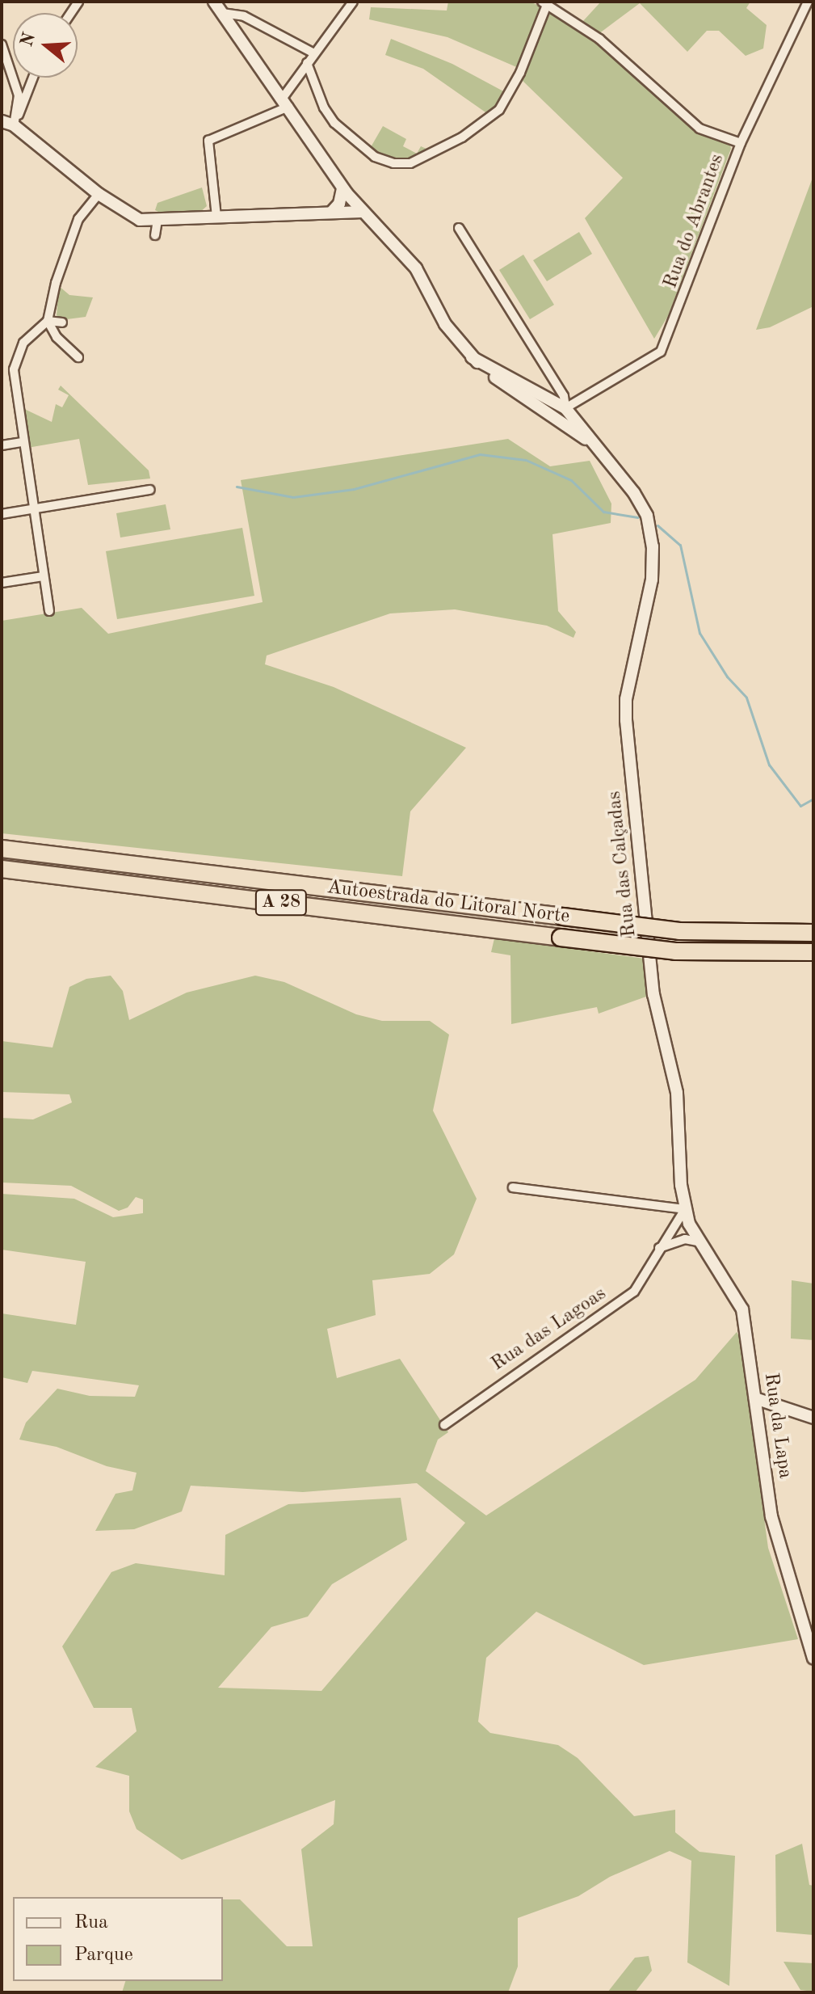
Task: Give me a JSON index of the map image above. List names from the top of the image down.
{
  "streets": {
    "highway": ["A 28", "Autoestrada do Litoral Norte"],
    "main road": ["Rua das Calçadas", "Rua da Lapa"],
    "street": ["Rua do Abrantes", "Rua das Lagoas"]
  },
  "crossings": [
    ["Rua das Calçadas", "Rua das Lagoas"],
    ["Rua das Calçadas", "Rua da Lapa"],
    ["Rua das Lagoas", "Rua da Lapa"]
  ],
  "legend": ["Rua", "Parque"],
  "north": "left"
}
